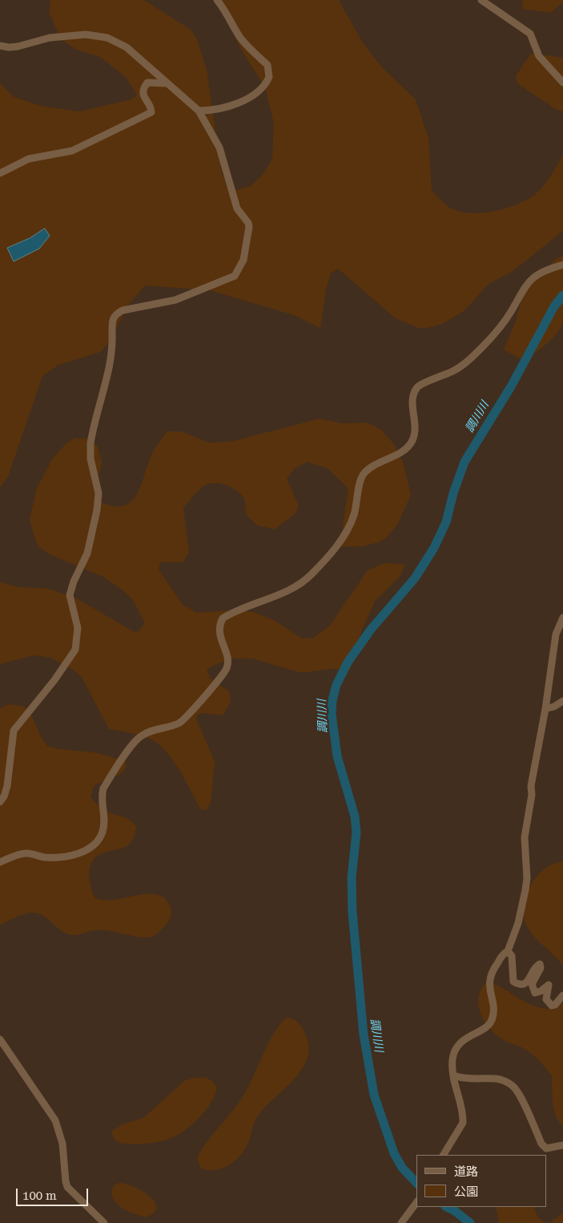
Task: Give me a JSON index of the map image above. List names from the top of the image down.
{
  "water": ["調川川"],
  "legend": ["道路", "公園"],
  "scale_bar": "100 m"
}
